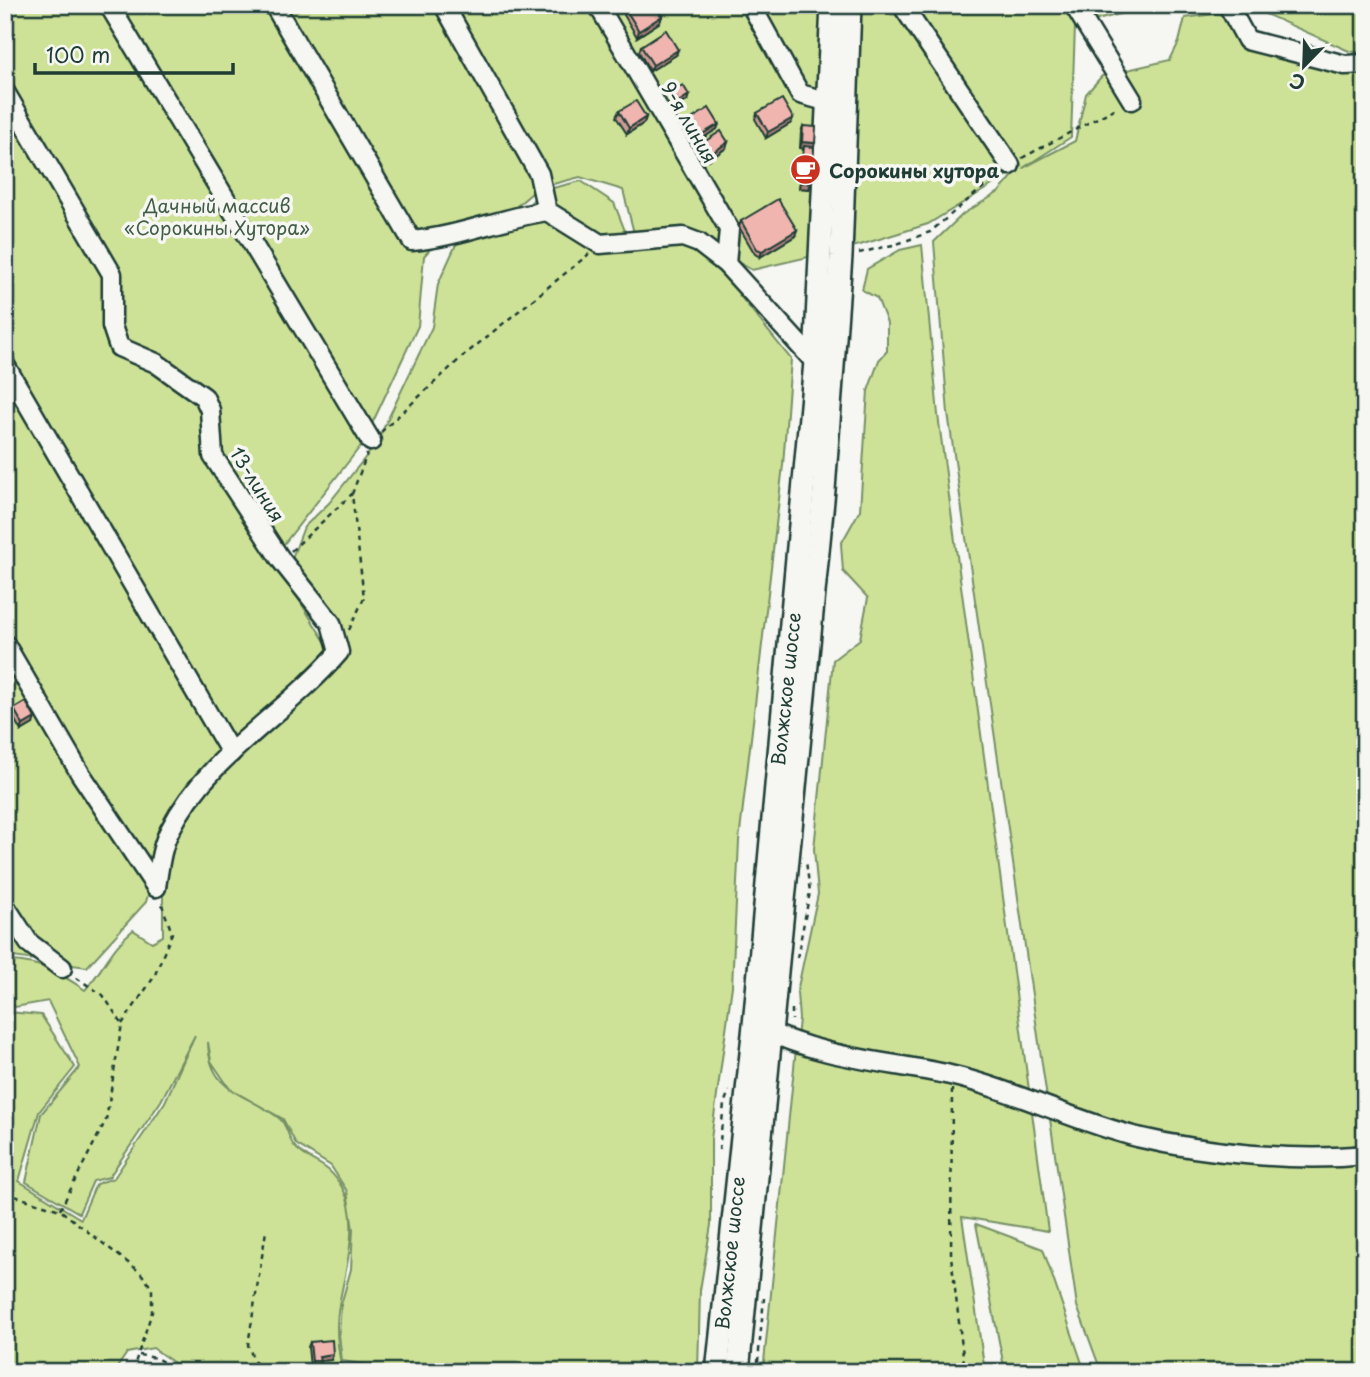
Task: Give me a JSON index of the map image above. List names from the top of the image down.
{
  "streets": {
    "main road": ["Волжское шоссе"],
    "lane": ["9-я линия", "13-линия"]
  },
  "parks": ["Дачный массив «Сорокины Хутора»"],
  "places": {
    "cafe": ["Сорокины хутора"]
  },
  "scale_bar": "100 m",
  "north": "bottom left"
}
